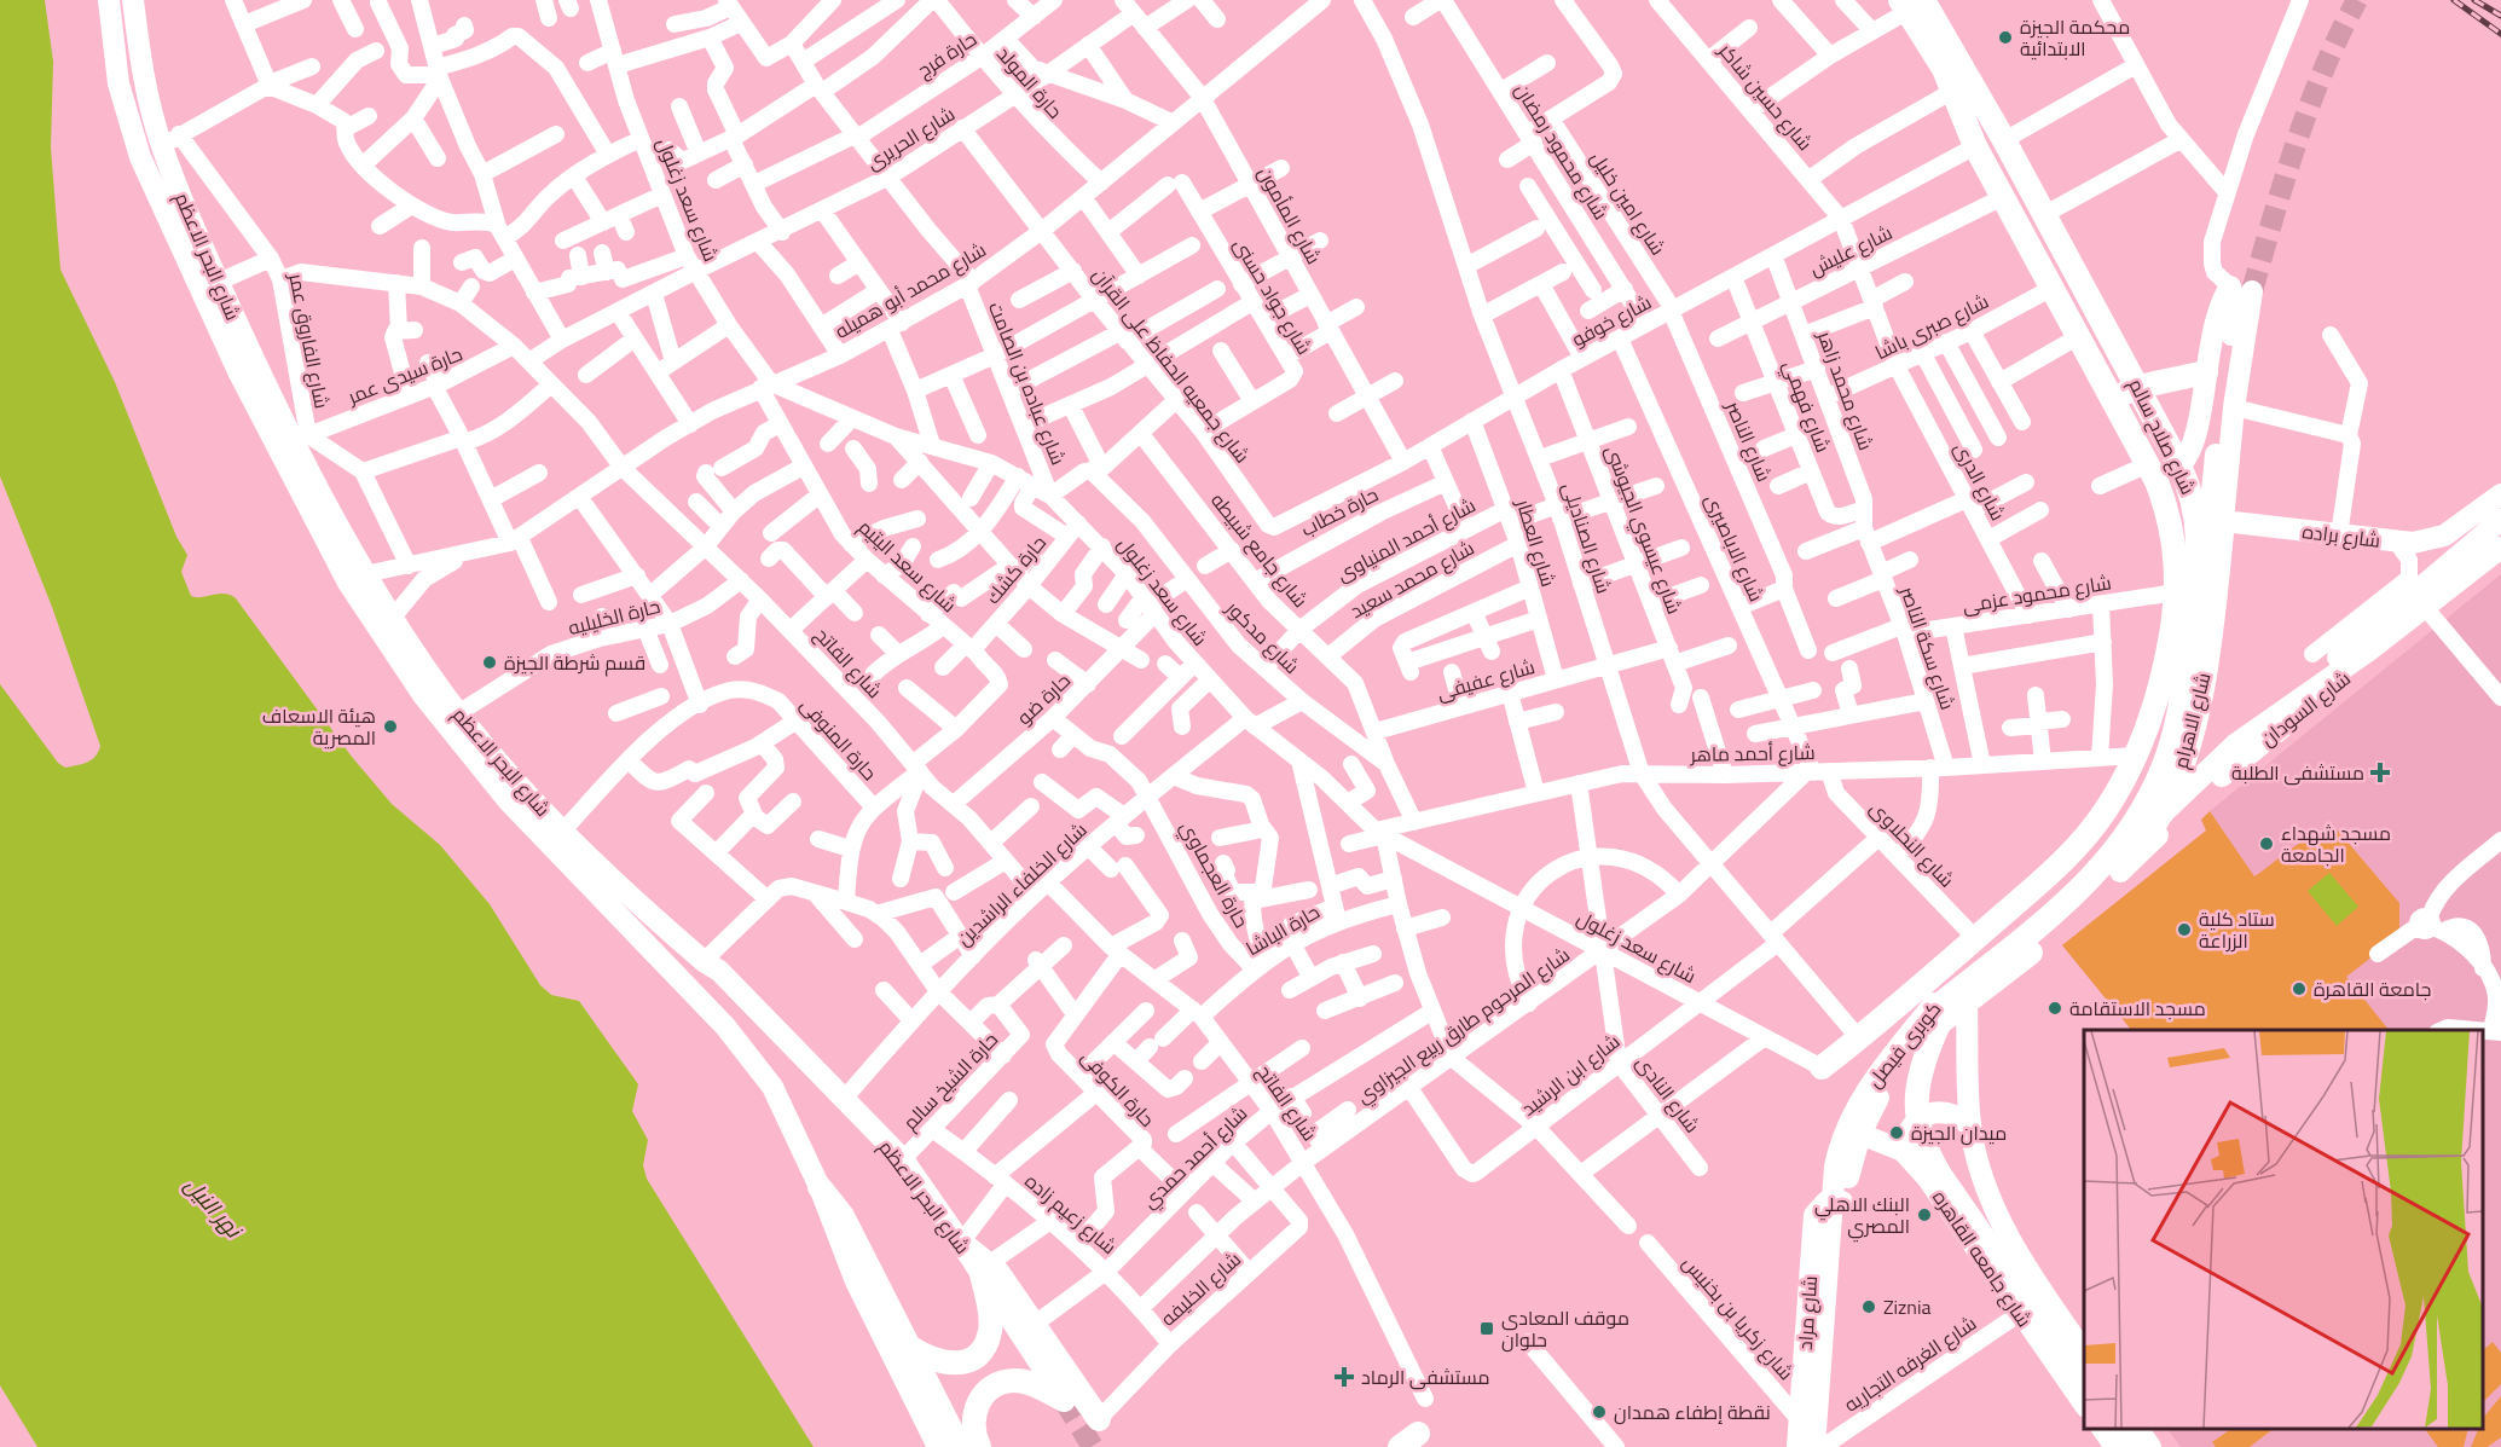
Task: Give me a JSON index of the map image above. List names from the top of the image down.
{
  "streets": {
    "highway": ["شارع صلاح سالم", "شارع الاهرام", "كوبرى فيصل"],
    "main road": [
      "شارع البحر الاعظم",
      "شارع براده",
      "شارع السودان",
      "شارع جامعه القاهره",
      "شارع مراد"
    ],
    "street": [
      "حارة فرج",
      "حارة المولد",
      "شارع حسين شاكر",
      "شارع الحريرى",
      "شارع محمود رمضان",
      "شارع سعد زغلول",
      "شارع امين خليل",
      "شارع المأمون",
      "شارع عليش",
      "شارع محمد أبو هميله",
      "شارع جواد حسنى",
      "شارع خوفو",
      "شارع صبرى باشا",
      "شارع الفاروق عمر",
      "شارع جمعيه الحفاظ على القرآن",
      "حارة سيدى عمر",
      "شارع عباده بن الصامت",
      "شارع محمد زاهر",
      "شارع فهمي",
      "شارع الناصر",
      "شارع الدرى",
      "حارة خطاب",
      "شارع عيسوي الجيوشى",
      "شارع الصناديلى",
      "شارع أحمد المنياوى",
      "شارع العطار",
      "شارع الاباصيرى",
      "شارع جامع شبيطه",
      "شارع سعد اليتيم",
      "حارة كشك",
      "شارع محمد سعيد",
      "شارع محمود عزمى",
      "حارة الخليليه",
      "شارع مدكور",
      "شارع سكة الناصر",
      "شارع الفاتح",
      "شارع عفيفى",
      "حارة ضو",
      "حارة المنوفى",
      "شارع أحمد ماهر",
      "شارع النحلاوى",
      "حارة العجماوي",
      "شارع الخلفاء الراشدين",
      "حارة الباشا",
      "شارع المرحوم طارق ربيع الجيزاوي",
      "شارع ابن الرشيد",
      "حارة الشيخ سالم",
      "حارة الكوفى",
      "شارع النادى",
      "شارع أحمد حمدي",
      "شارع زعيم زاده",
      "شارع الخليفه",
      "شارع زكريا بن بخنيس",
      "شارع الغرفه التجاريه"
    ]
  },
  "crossings": [
    ["حارة فرج", "حارة المولد"],
    ["حارة فرج", "شارع عباده بن الصامت"],
    ["حارة المولد", "شارع الحريرى"],
    ["حارة المولد", "شارع محمد أبو هميله"],
    ["شارع حسين شاكر", "شارع عليش"],
    ["شارع حسين شاكر", "شارع خوفو"],
    ["شارع حسين شاكر", "شارع الدرى"],
    ["شارع الحريرى", "شارع سعد زغلول"],
    ["شارع الحريرى", "شارع المأمون"],
    ["شارع الحريرى", "شارع جمعيه الحفاظ على القرآن"],
    ["شارع الحريرى", "شارع عباده بن الصامت"],
    ["شارع الحريرى", "شارع الفاتح"],
    ["شارع محمود رمضان", "شارع خوفو"],
    ["شارع سعد زغلول", "شارع محمد أبو هميله"],
    ["شارع سعد زغلول", "شارع عباده بن الصامت"],
    ["شارع سعد زغلول", "شارع سعد اليتيم"],
    ["شارع سعد زغلول", "حارة كشك"],
    ["شارع سعد زغلول", "حارة ضو"],
    ["شارع سعد زغلول", "شارع الاهرام"],
    ["شارع سعد زغلول", "شارع أحمد ماهر"],
    ["شارع سعد زغلول", "شارع الخلفاء الراشدين"],
    ["شارع سعد زغلول", "شارع المرحوم طارق ربيع الجيزاوي"],
    ["شارع سعد زغلول", "شارع ابن الرشيد"],
    ["شارع سعد زغلول", "شارع النادى"],
    ["شارع امين خليل", "شارع خوفو"],
    ["شارع امين خليل", "شارع الناصر"],
    ["شارع المأمون", "شارع محمد أبو هميله"],
    ["شارع المأمون", "شارع خوفو"],
    ["شارع عليش", "شارع محمد زاهر"],
    ["شارع عليش", "شارع فهمي"],
    ["شارع عليش", "شارع صلاح سالم"],
    ["شارع البحر الاعظم", "شارع محمد أبو هميله"],
    ["شارع البحر الاعظم", "شارع الفاروق عمر"],
    ["شارع البحر الاعظم", "حارة الخليليه"],
    ["شارع البحر الاعظم", "شارع الخلفاء الراشدين"],
    ["شارع البحر الاعظم", "حارة الشيخ سالم"],
    ["شارع محمد أبو هميله", "شارع جمعيه الحفاظ على القرآن"],
    ["شارع محمد أبو هميله", "شارع عباده بن الصامت"],
    ["شارع محمد أبو هميله", "شارع سعد اليتيم"],
    ["شارع محمد أبو هميله", "شارع الفاتح"],
    ["شارع جواد حسنى", "شارع جمعيه الحفاظ على القرآن"],
    ["شارع خوفو", "شارع جمعيه الحفاظ على القرآن"],
    ["شارع خوفو", "شارع محمد زاهر"],
    ["شارع خوفو", "شارع فهمي"],
    ["شارع خوفو", "شارع صلاح سالم"],
    ["شارع خوفو", "شارع الناصر"],
    ["شارع خوفو", "شارع عيسوي الجيوشى"],
    ["شارع خوفو", "شارع الصناديلى"],
    ["شارع خوفو", "شارع العطار"],
    ["شارع خوفو", "شارع الاباصيرى"],
    ["شارع خوفو", "كوبرى فيصل"],
    ["شارع صبرى باشا", "شارع محمد زاهر"],
    ["شارع صبرى باشا", "شارع صلاح سالم"],
    ["شارع صبرى باشا", "شارع الدرى"],
    ["شارع الفاروق عمر", "حارة سيدى عمر"],
    ["شارع الفاروق عمر", "شارع الفاتح"],
    ["حارة سيدى عمر", "شارع الفاتح"],
    ["شارع محمد زاهر", "شارع فهمي"],
    ["شارع محمد زاهر", "شارع سكة الناصر"],
    ["شارع صلاح سالم", "شارع محمود عزمى"],
    ["شارع صلاح سالم", "شارع الاهرام"],
    ["شارع صلاح سالم", "كوبرى فيصل"],
    ["شارع صلاح سالم", "شارع جامعه القاهره"],
    ["شارع الدرى", "شارع محمود عزمى"],
    ["حارة خطاب", "شارع جامع شبيطه"],
    ["شارع عيسوي الجيوشى", "شارع أحمد المنياوى"],
    ["شارع عيسوي الجيوشى", "شارع عفيفى"],
    ["شارع براده", "شارع الاهرام"],
    ["شارع الصناديلى", "شارع أحمد المنياوى"],
    ["شارع الصناديلى", "شارع عفيفى"],
    ["شارع الصناديلى", "شارع الاهرام"],
    ["شارع الصناديلى", "شارع أحمد ماهر"],
    ["شارع الصناديلى", "شارع المرحوم طارق ربيع الجيزاوي"],
    ["شارع الصناديلى", "شارع ابن الرشيد"],
    ["شارع أحمد المنياوى", "شارع العطار"],
    ["شارع أحمد المنياوى", "شارع جامع شبيطه"],
    ["شارع أحمد المنياوى", "شارع مدكور"],
    ["شارع العطار", "شارع محمد سعيد"],
    ["شارع العطار", "شارع عفيفى"],
    ["شارع الاباصيرى", "شارع أحمد ماهر"],
    ["شارع الاباصيرى", "شارع النحلاوى"],
    ["شارع الاباصيرى", "شارع المرحوم طارق ربيع الجيزاوي"],
    ["شارع جامع شبيطه", "شارع محمد سعيد"],
    ["شارع جامع شبيطه", "شارع مدكور"],
    ["شارع جامع شبيطه", "شارع عفيفى"],
    ["شارع سعد اليتيم", "حارة كشك"],
    ["شارع محمود عزمى", "شارع سكة الناصر"],
    ["شارع محمود عزمى", "شارع الاهرام"],
    ["حارة الخليليه", "شارع الفاتح"],
    ["شارع مدكور", "شارع أحمد ماهر"],
    ["شارع مدكور", "شارع الخلفاء الراشدين"],
    ["شارع سكة الناصر", "شارع أحمد ماهر"],
    ["شارع سكة الناصر", "شارع النحلاوى"],
    ["شارع الفاتح", "حارة ضو"],
    ["شارع الفاتح", "شارع الخلفاء الراشدين"],
    ["شارع الفاتح", "حارة الباشا"],
    ["شارع الفاتح", "شارع المرحوم طارق ربيع الجيزاوي"],
    ["شارع الفاتح", "حارة الكوفى"],
    ["شارع الفاتح", "شارع أحمد حمدي"],
    ["حارة ضو", "حارة العجماوي"],
    ["شارع السودان", "شارع الاهرام"],
    ["شارع السودان", "كوبرى فيصل"],
    ["شارع الاهرام", "شارع أحمد ماهر"],
    ["شارع الاهرام", "شارع النحلاوى"],
    ["شارع الاهرام", "كوبرى فيصل"],
    ["شارع أحمد ماهر", "شارع النحلاوى"],
    ["شارع أحمد ماهر", "شارع المرحوم طارق ربيع الجيزاوي"],
    ["شارع أحمد ماهر", "شارع النادى"],
    ["شارع النحلاوى", "شارع المرحوم طارق ربيع الجيزاوي"],
    ["شارع النحلاوى", "شارع ابن الرشيد"],
    ["حارة العجماوي", "شارع الخلفاء الراشدين"],
    ["حارة العجماوي", "حارة الباشا"],
    ["شارع المرحوم طارق ربيع الجيزاوي", "شارع ابن الرشيد"],
    ["شارع المرحوم طارق ربيع الجيزاوي", "شارع النادى"],
    ["شارع المرحوم طارق ربيع الجيزاوي", "شارع زعيم زاده"],
    ["شارع المرحوم طارق ربيع الجيزاوي", "شارع الخليفه"],
    ["كوبرى فيصل", "شارع جامعه القاهره"],
    ["شارع ابن الرشيد", "شارع النادى"],
    ["حارة الشيخ سالم", "شارع زعيم زاده"],
    ["حارة الكوفى", "شارع زعيم زاده"],
    ["شارع أحمد حمدي", "شارع زعيم زاده"],
    ["شارع زعيم زاده", "شارع الخليفه"],
    ["شارع جامعه القاهره", "شارع مراد"],
    ["شارع جامعه القاهره", "شارع الغرفه التجاريه"],
    ["شارع مراد", "شارع زكريا بن بخنيس"],
    ["شارع مراد", "شارع الغرفه التجاريه"]
  ],
  "water": ["نهر النيل"],
  "places": {
    "other": [
      "محكمة الجيزة الابتدائية",
      "قسم شرطة الجيزة",
      "هيئة الاسعاف المصرية",
      "مسجد شهداء الجامعة",
      "ستاد كلية الزراعة",
      "جامعة القاهرة",
      "مسجد الاستقامة",
      "ميدان الجيزة",
      "البنك الاهلي المصري",
      "Ziznia",
      "نقطة إطفاء همدان"
    ],
    "health": ["مستشفى الطلبة", "مستشفى الرماد"],
    "transit": ["موقف المعادى حلوان"]
  }
}
